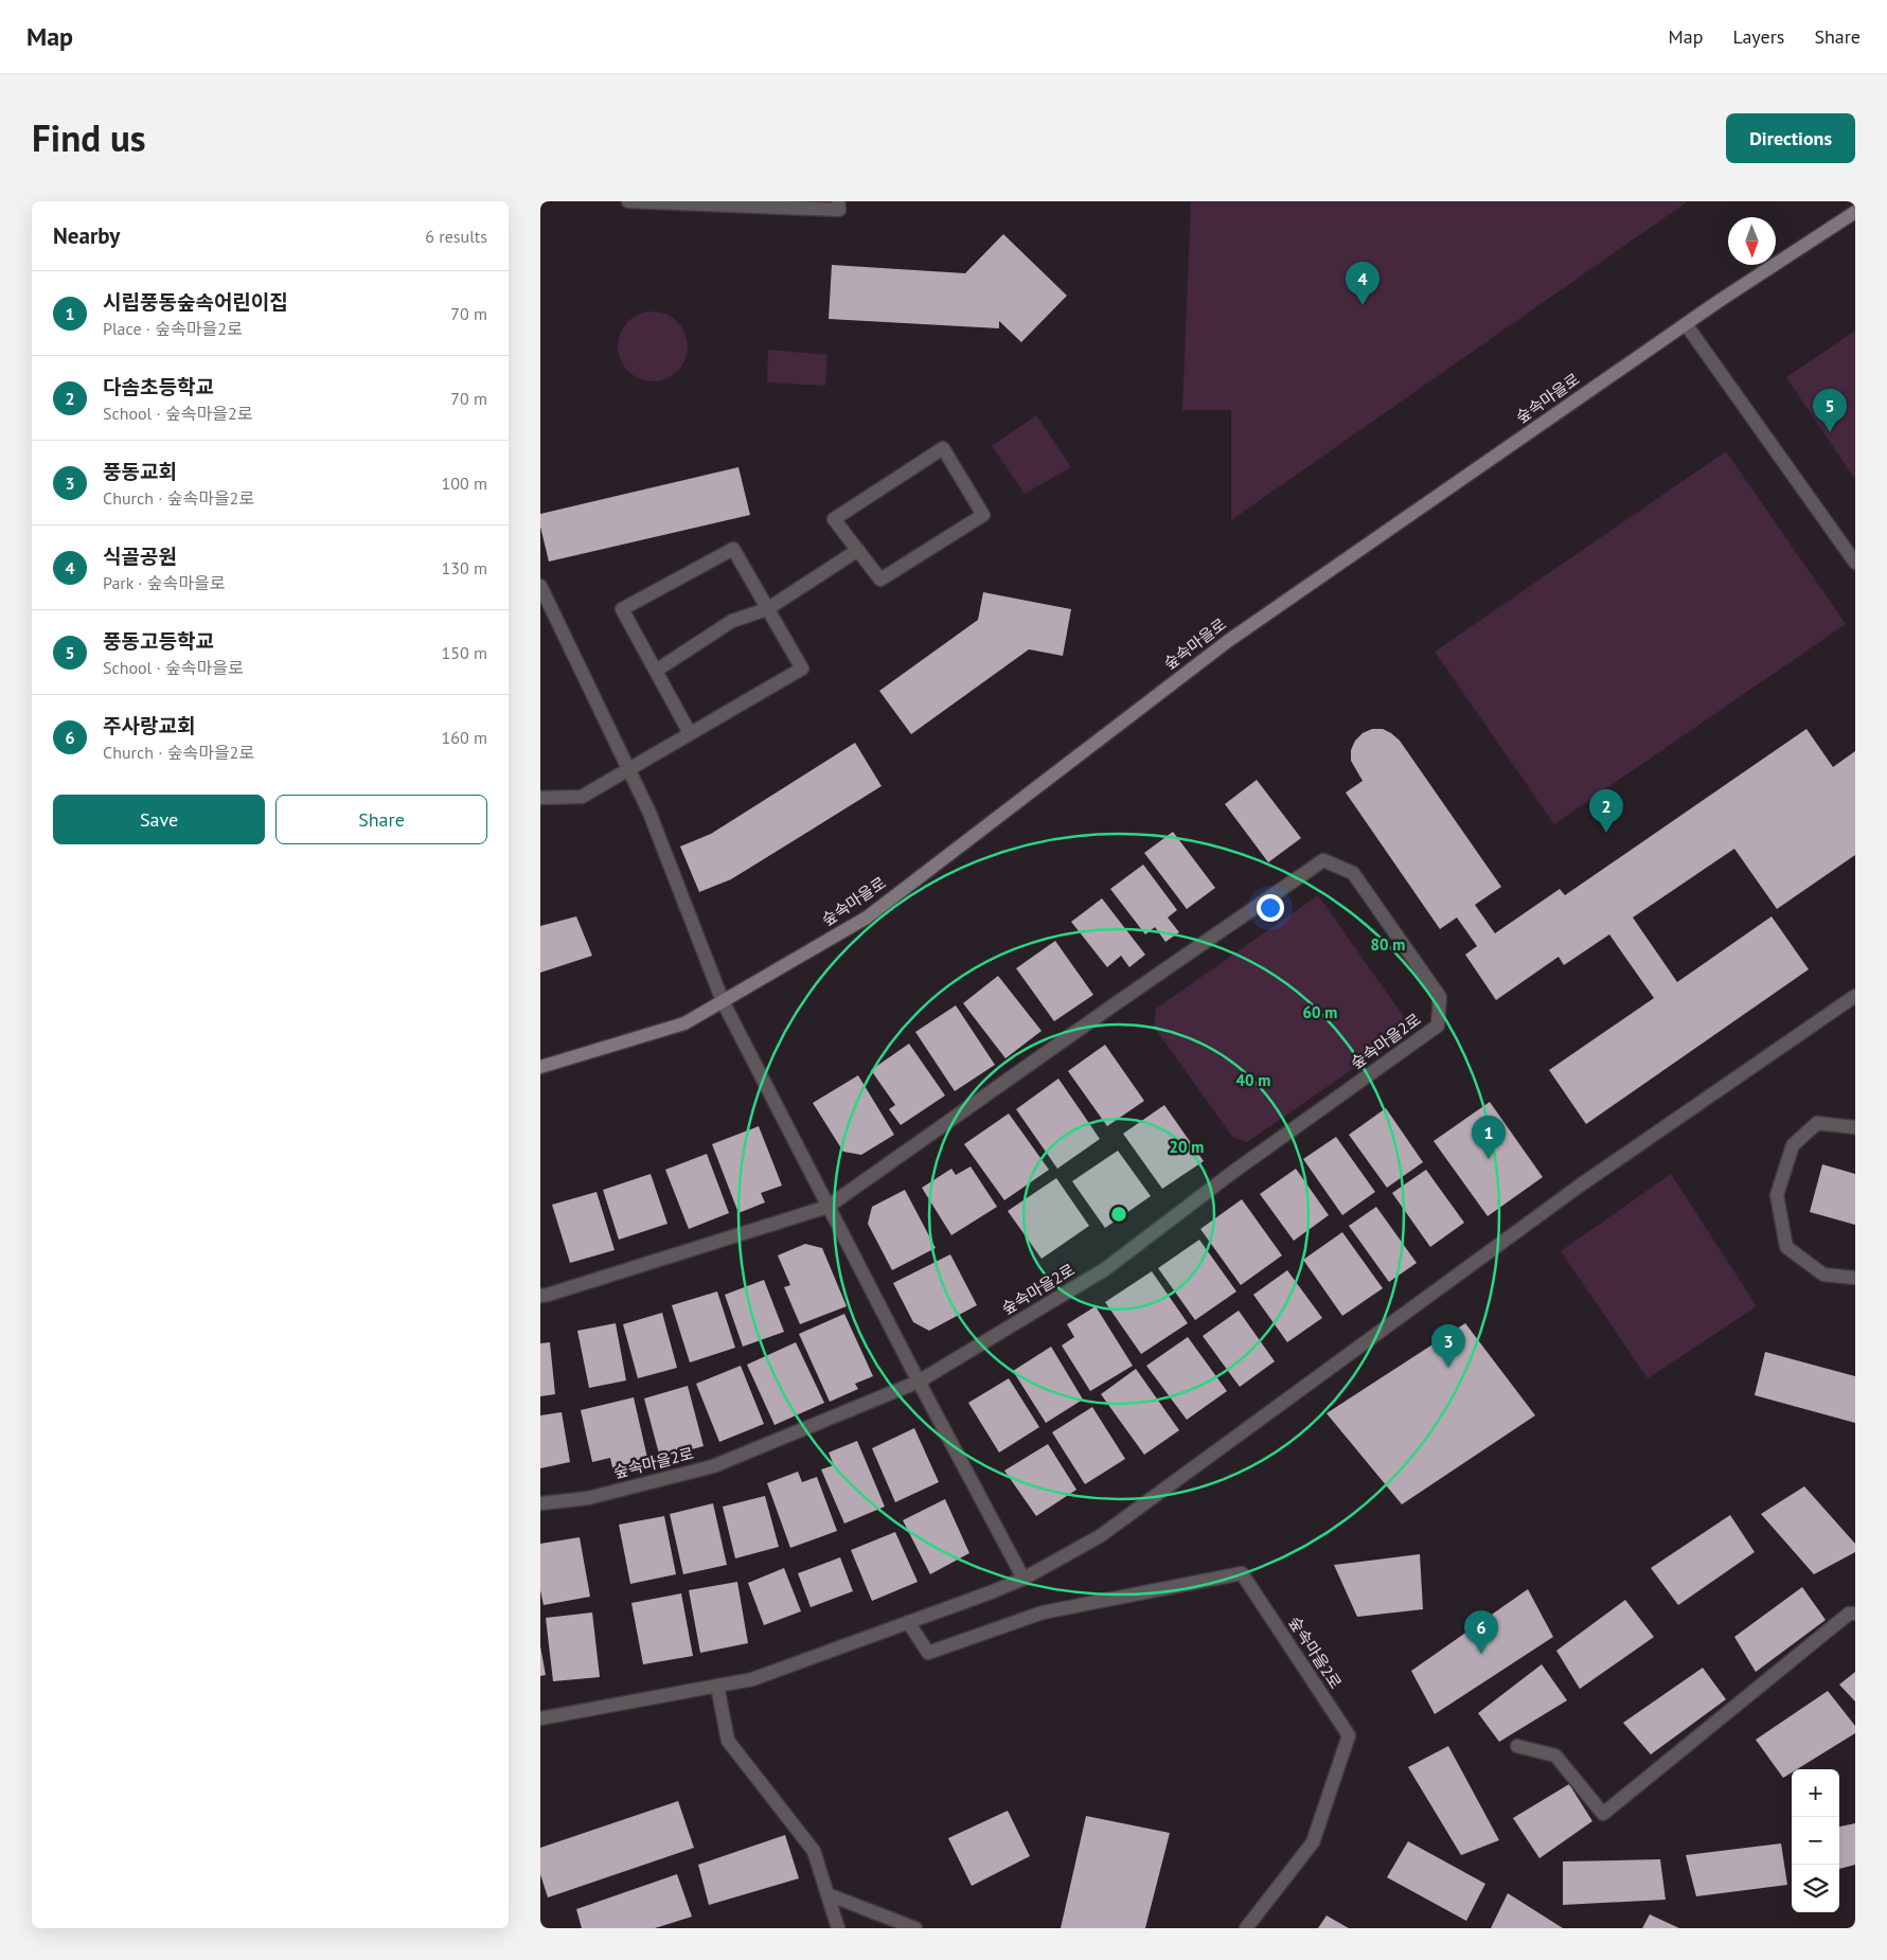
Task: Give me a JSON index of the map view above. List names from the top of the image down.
{
  "streets": {
    "main road": ["숲속마을로"],
    "street": ["숲속마을2로"]
  },
  "north": "bottom",
  "page": {
    "header": "Map",
    "nav": ["Map", "Layers", "Share"],
    "title": "Find us",
    "buttons": [
      "Directions",
      ["Save", "Share"]
    ],
    "heading": ["Nearby", "6 results"],
    "pins": [
      "4",
      "5",
      "2",
      "1",
      "3",
      "6"
    ],
    "list": [
      {
        "mark": "1",
        "name": "시립풍동숲속어린이집",
        "note": "Place · 숲속마을2로",
        "value": "70 m"
      },
      {
        "mark": "2",
        "name": "다솜초등학교",
        "note": "School · 숲속마을2로",
        "value": "70 m"
      },
      {
        "mark": "3",
        "name": "풍동교회",
        "note": "Church · 숲속마을2로",
        "value": "100 m"
      },
      {
        "mark": "4",
        "name": "식골공원",
        "note": "Park · 숲속마을로",
        "value": "130 m"
      },
      {
        "mark": "5",
        "name": "풍동고등학교",
        "note": "School · 숲속마을로",
        "value": "150 m"
      },
      {
        "mark": "6",
        "name": "주사랑교회",
        "note": "Church · 숲속마을2로",
        "value": "160 m"
      }
    ],
    "map_buttons": ["+", "−"]
  },
  "rings": [
    "80 m",
    "60 m",
    "40 m",
    "20 m"
  ]
}
